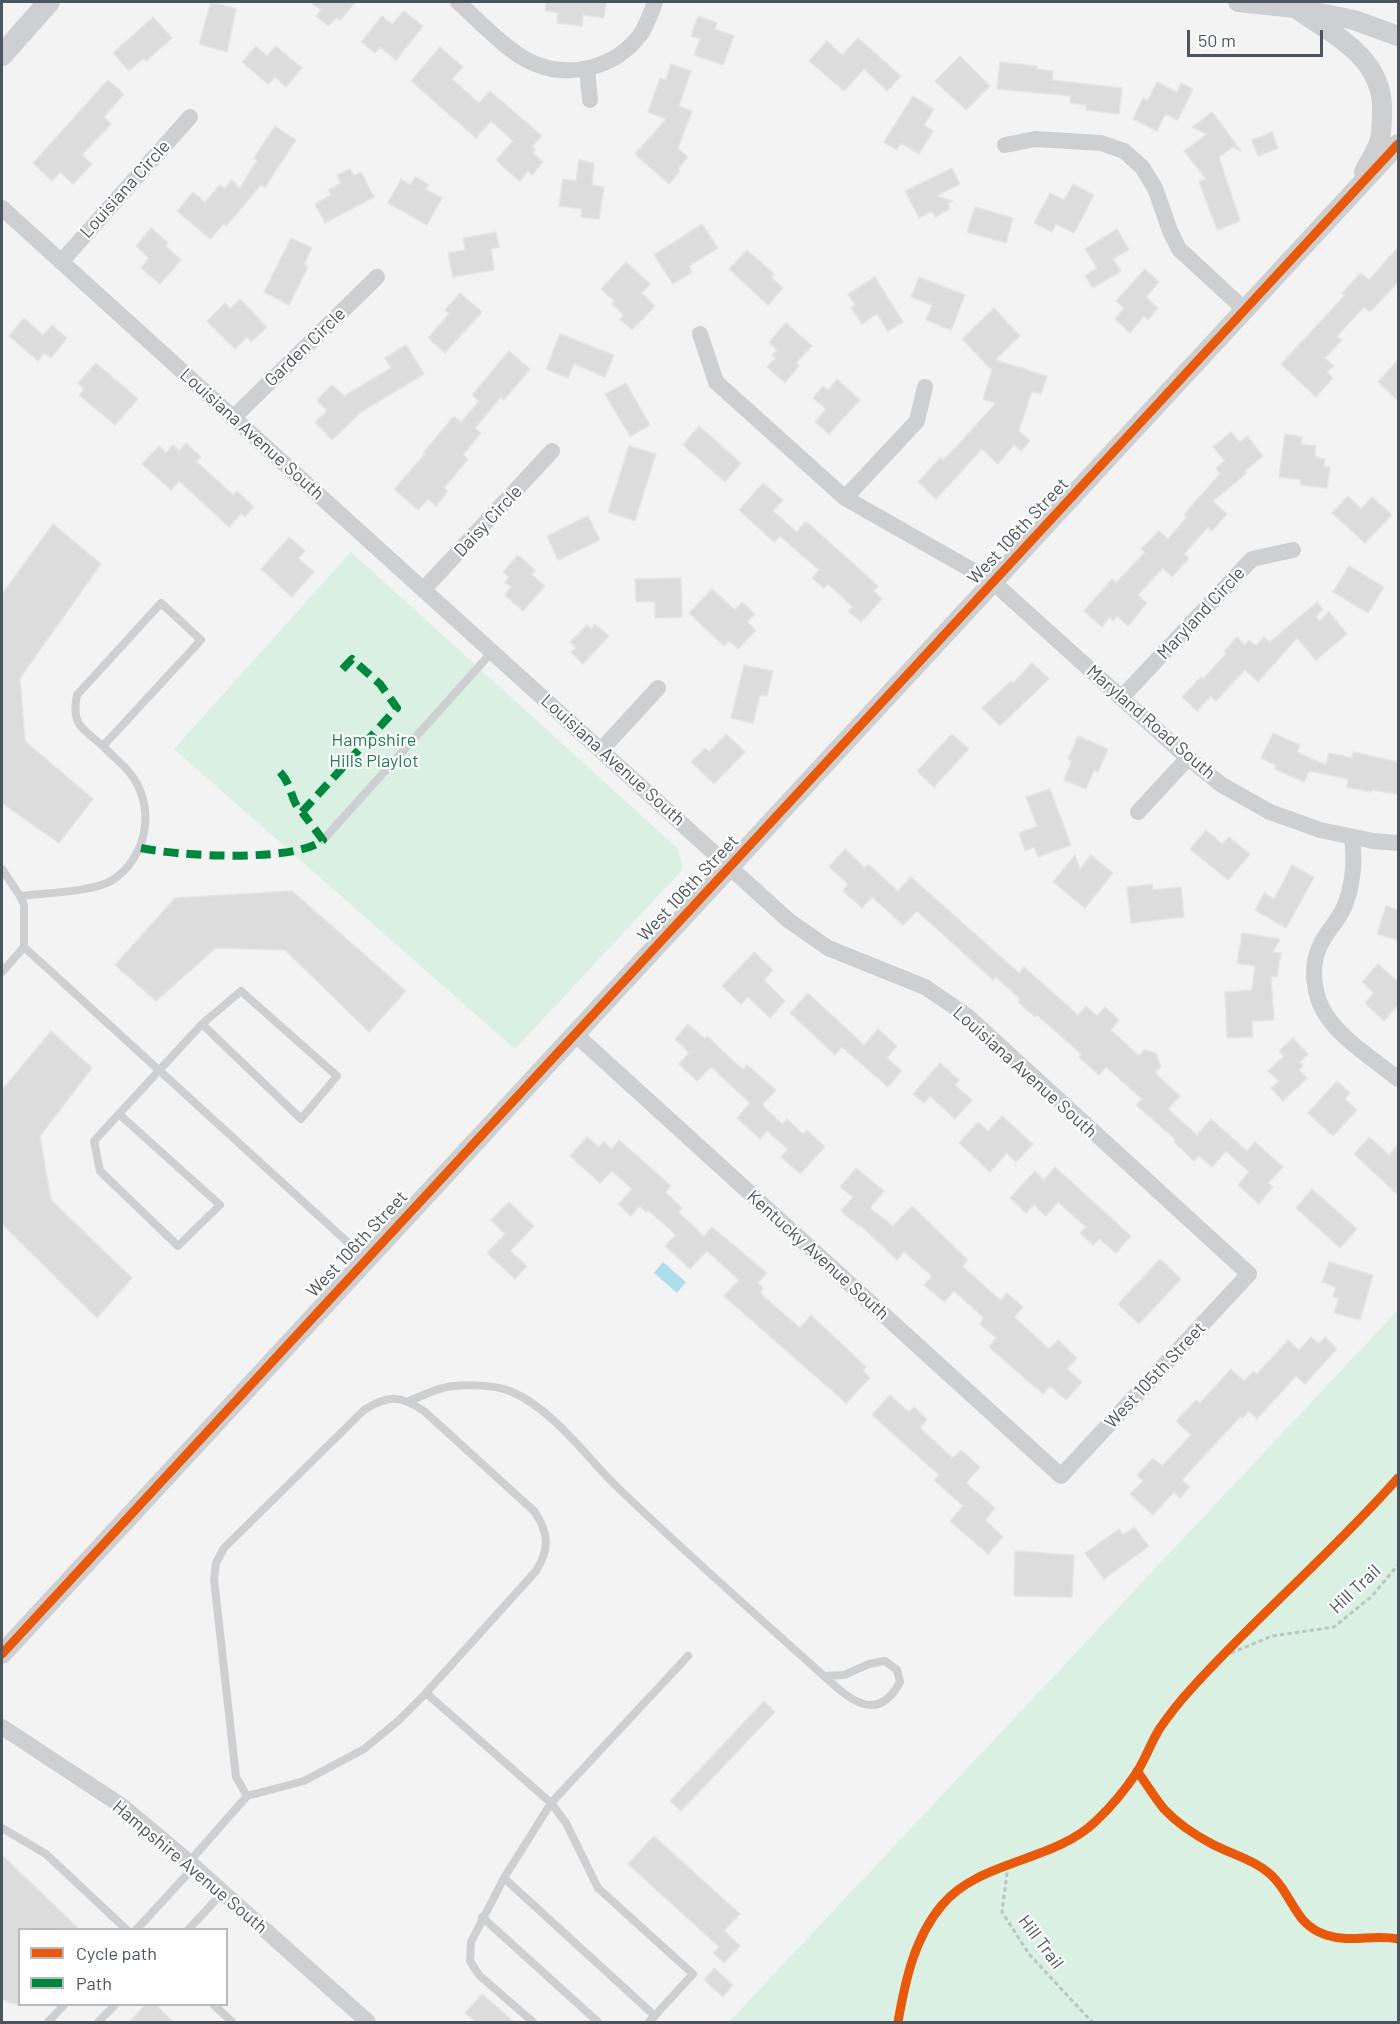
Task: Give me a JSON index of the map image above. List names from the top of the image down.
{
  "streets": {
    "street": [
      "Louisiana Circle",
      "Garden Circle",
      "Louisiana Avenue South",
      "Daisy Circle",
      "West 106th Street",
      "Maryland Circle",
      "Maryland Road South",
      "Kentucky Avenue South",
      "West 105th Street",
      "Hampshire Avenue South"
    ],
    "path": ["Hill Trail"]
  },
  "crossings": [
    ["Louisiana Circle", "Louisiana Avenue South"],
    ["Garden Circle", "Louisiana Avenue South"],
    ["Louisiana Avenue South", "Daisy Circle"],
    ["Louisiana Avenue South", "West 106th Street"],
    ["Louisiana Avenue South", "West 105th Street"],
    ["West 106th Street", "Maryland Road South"],
    ["West 106th Street", "Kentucky Avenue South"],
    ["Maryland Circle", "Maryland Road South"],
    ["Kentucky Avenue South", "West 105th Street"]
  ],
  "parks": ["Hampshire Hills Playlot"],
  "legend": ["Cycle path", "Path"],
  "scale_bar": "50 m"
}
